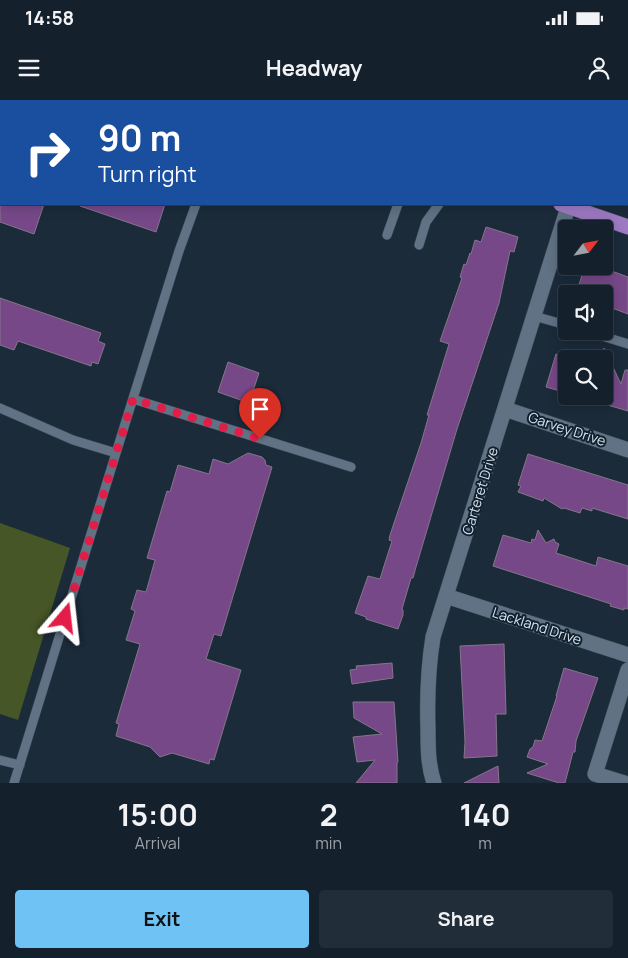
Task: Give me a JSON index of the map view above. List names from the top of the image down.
{
  "streets": {
    "street": ["Garvey Drive", "Carteret Drive", "Lackland Drive"]
  },
  "crossings": [
    ["Garvey Drive", "Carteret Drive"],
    ["Carteret Drive", "Lackland Drive"]
  ],
  "north": "top right",
  "page": {
    "status": "14:58",
    "header": "Headway",
    "turn": ["90 m", "Turn right"],
    "eta": [
      "15:00",
      "Arrival",
      "2",
      "min",
      "140",
      "m"
    ],
    "buttons": ["Exit", "Share"]
  }
}
